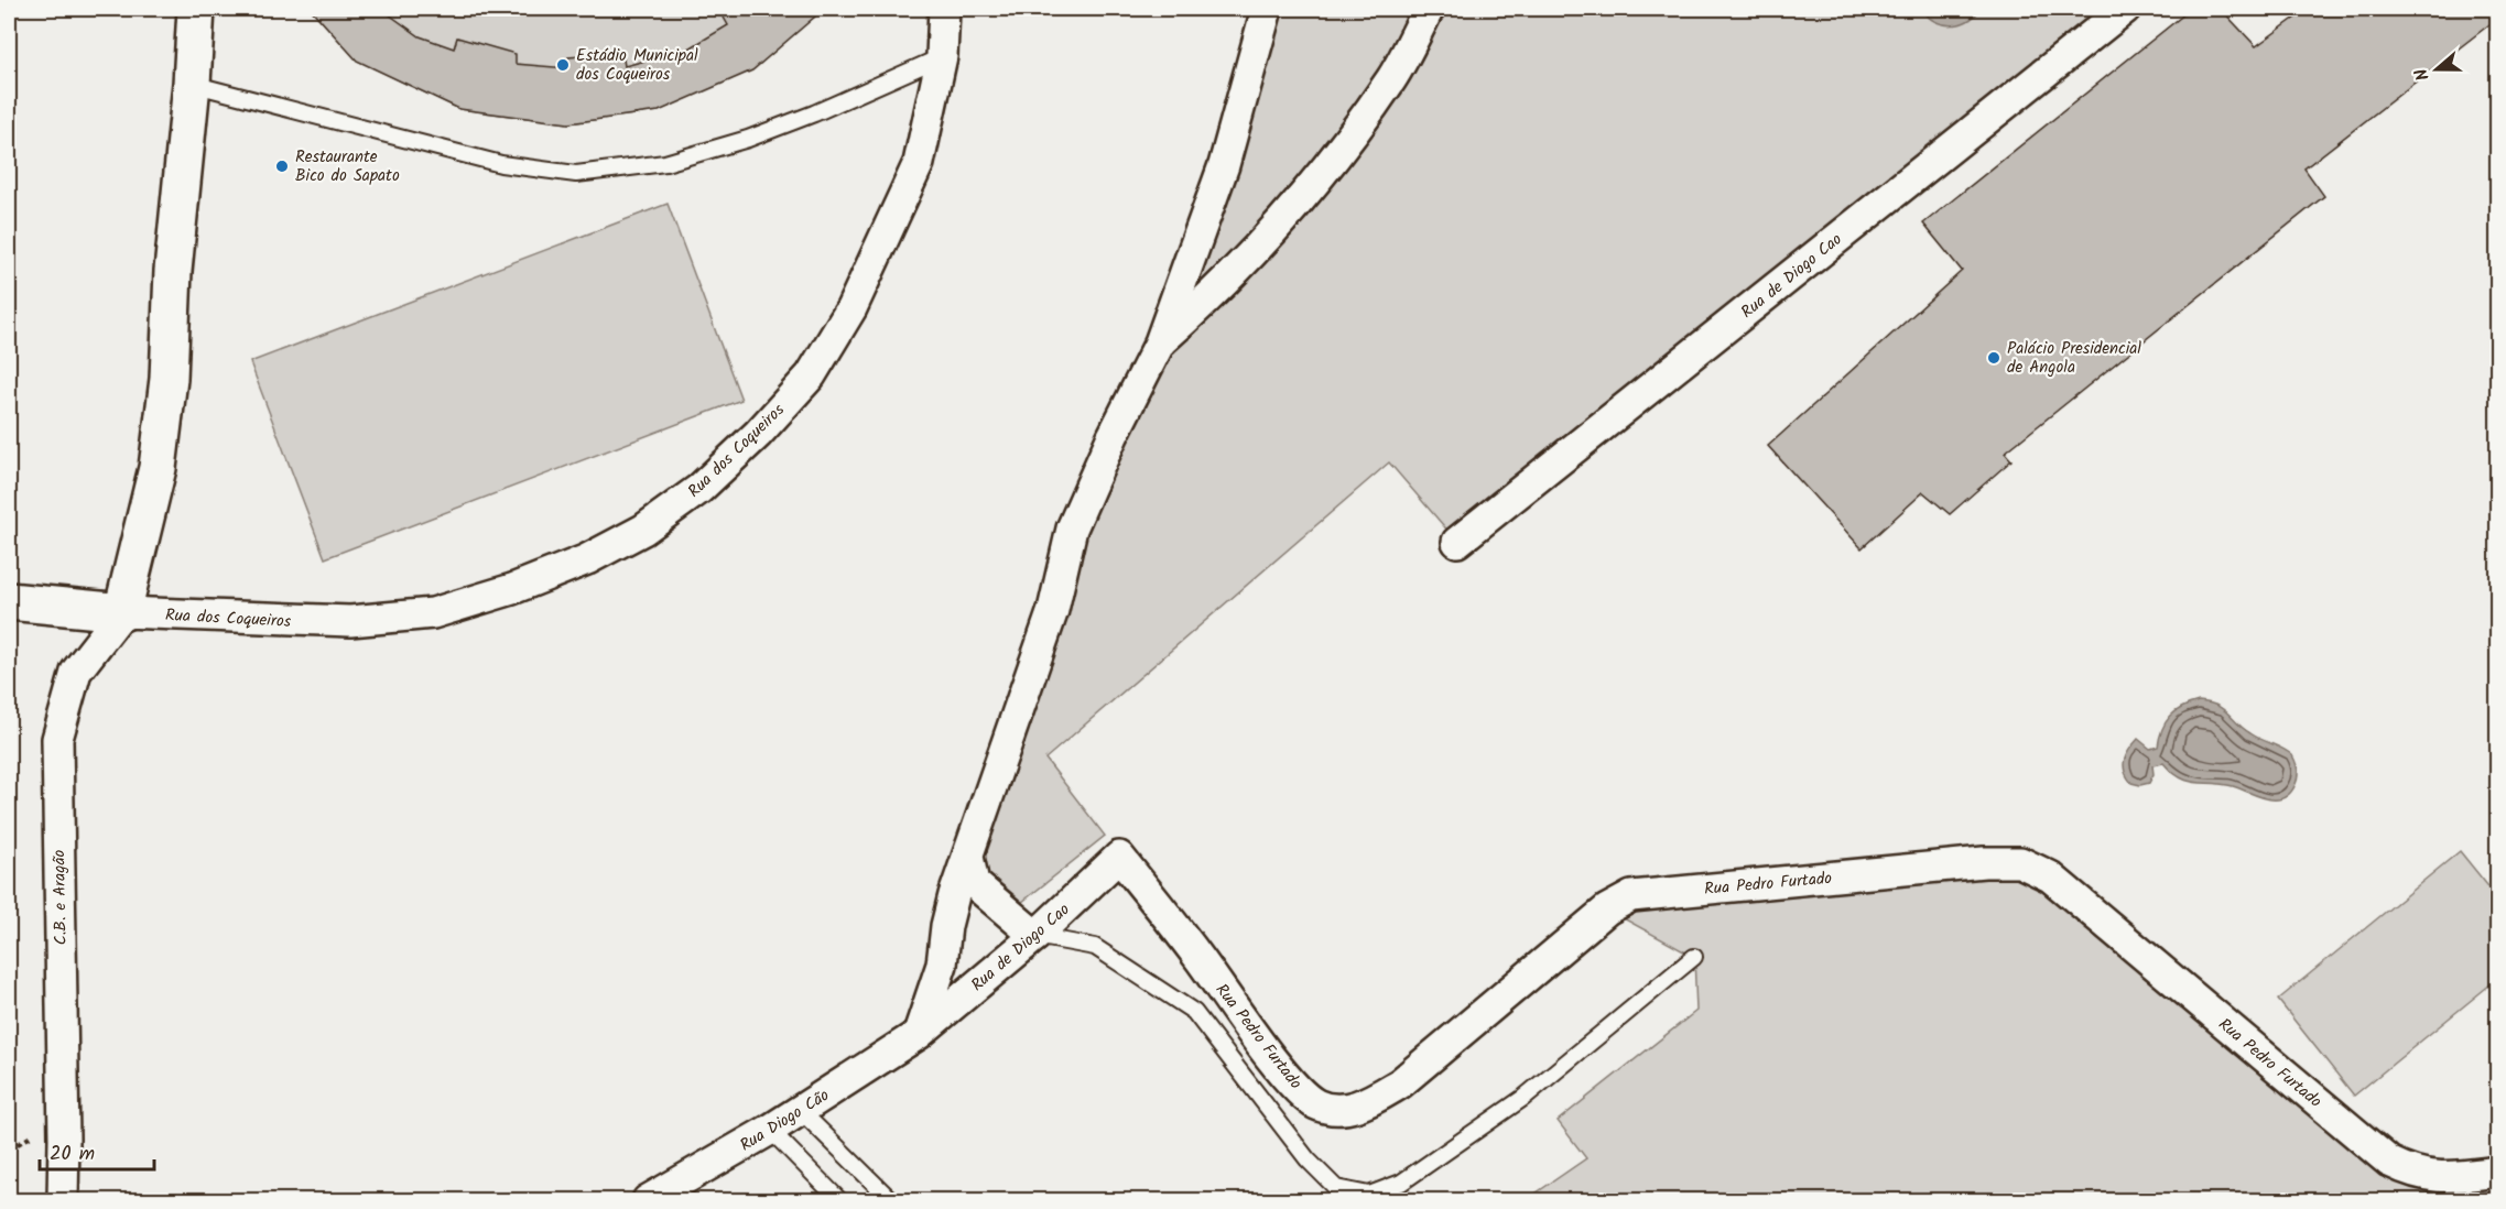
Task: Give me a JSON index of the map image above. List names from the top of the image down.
{
  "streets": {
    "street": [
      "Rua de Diogo Cao",
      "Rua dos Coqueiros",
      "Rua Pedro Furtado",
      "C.B. e Aragão",
      "Rua Diogo Cão"
    ]
  },
  "crossings": [
    ["Rua de Diogo Cao", "Rua Pedro Furtado"],
    ["Rua de Diogo Cao", "Rua Diogo Cão"],
    ["Rua dos Coqueiros", "C.B. e Aragão"]
  ],
  "places": ["Estádio Municipal dos Coqueiros", "Restaurante Bico do Sapato", "Palácio Presidencial de Angola"],
  "scale_bar": "20 m",
  "north": "left"
}
